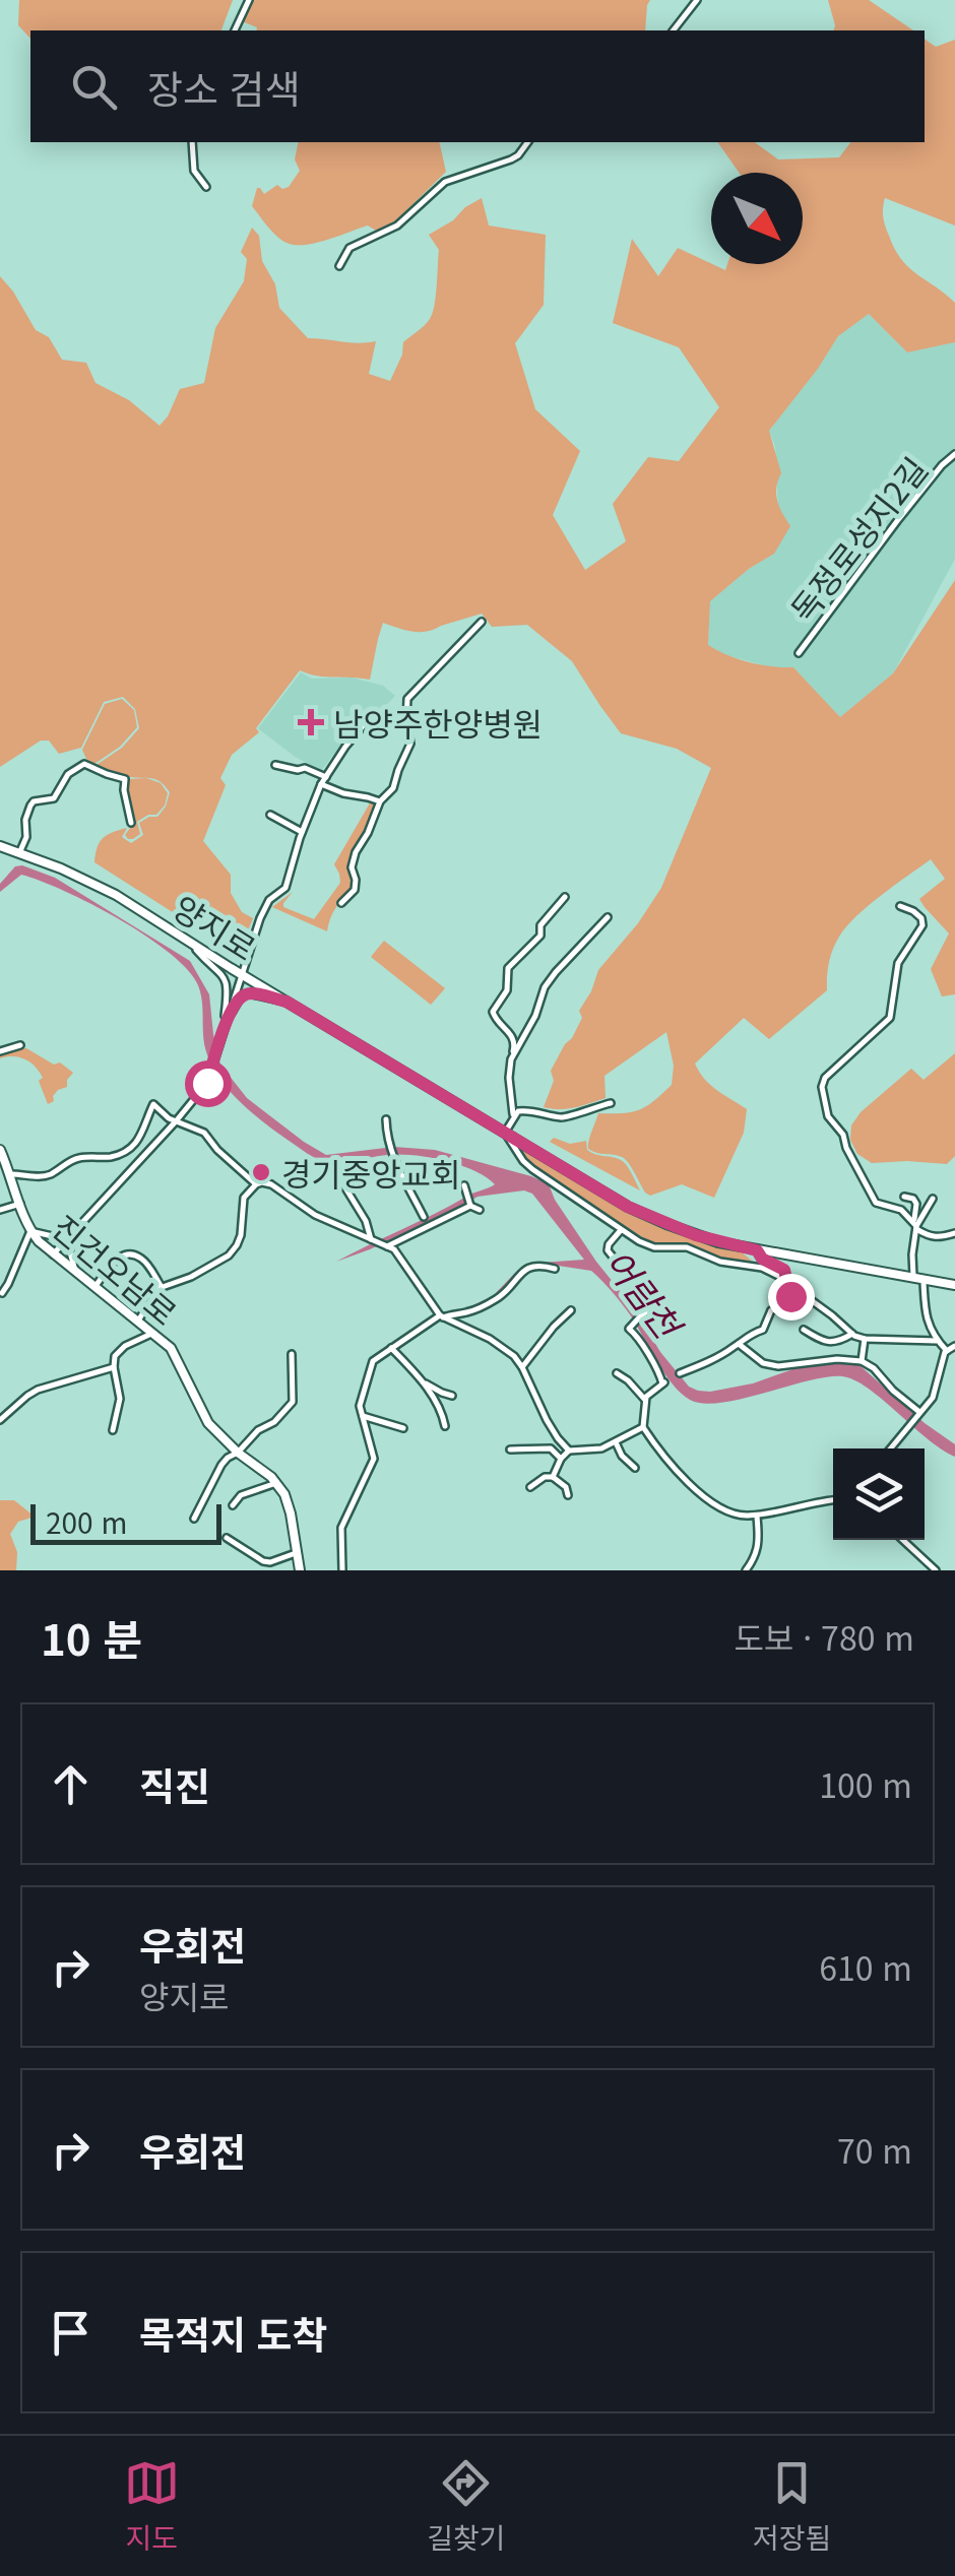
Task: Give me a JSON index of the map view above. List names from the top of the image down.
{
  "streets": {
    "street": ["독정로성지2길", "양지로", "진건오남로"]
  },
  "water": ["어람천"],
  "places": {
    "health": ["남양주한양병원"],
    "other": ["경기중앙교회"]
  },
  "scale_bar": "200 m",
  "north": "bottom right",
  "page": {
    "search": "장소 검색",
    "scale": "200 m",
    "heading": ["10 분", "도보 · 780 m"],
    "list": [
      ["직진", "100 m"],
      ["우회전", "양지로", "610 m"],
      ["우회전", "70 m"],
      "목적지 도착"
    ],
    "nav": ["지도", "길찾기", "저장됨"]
  }
}
